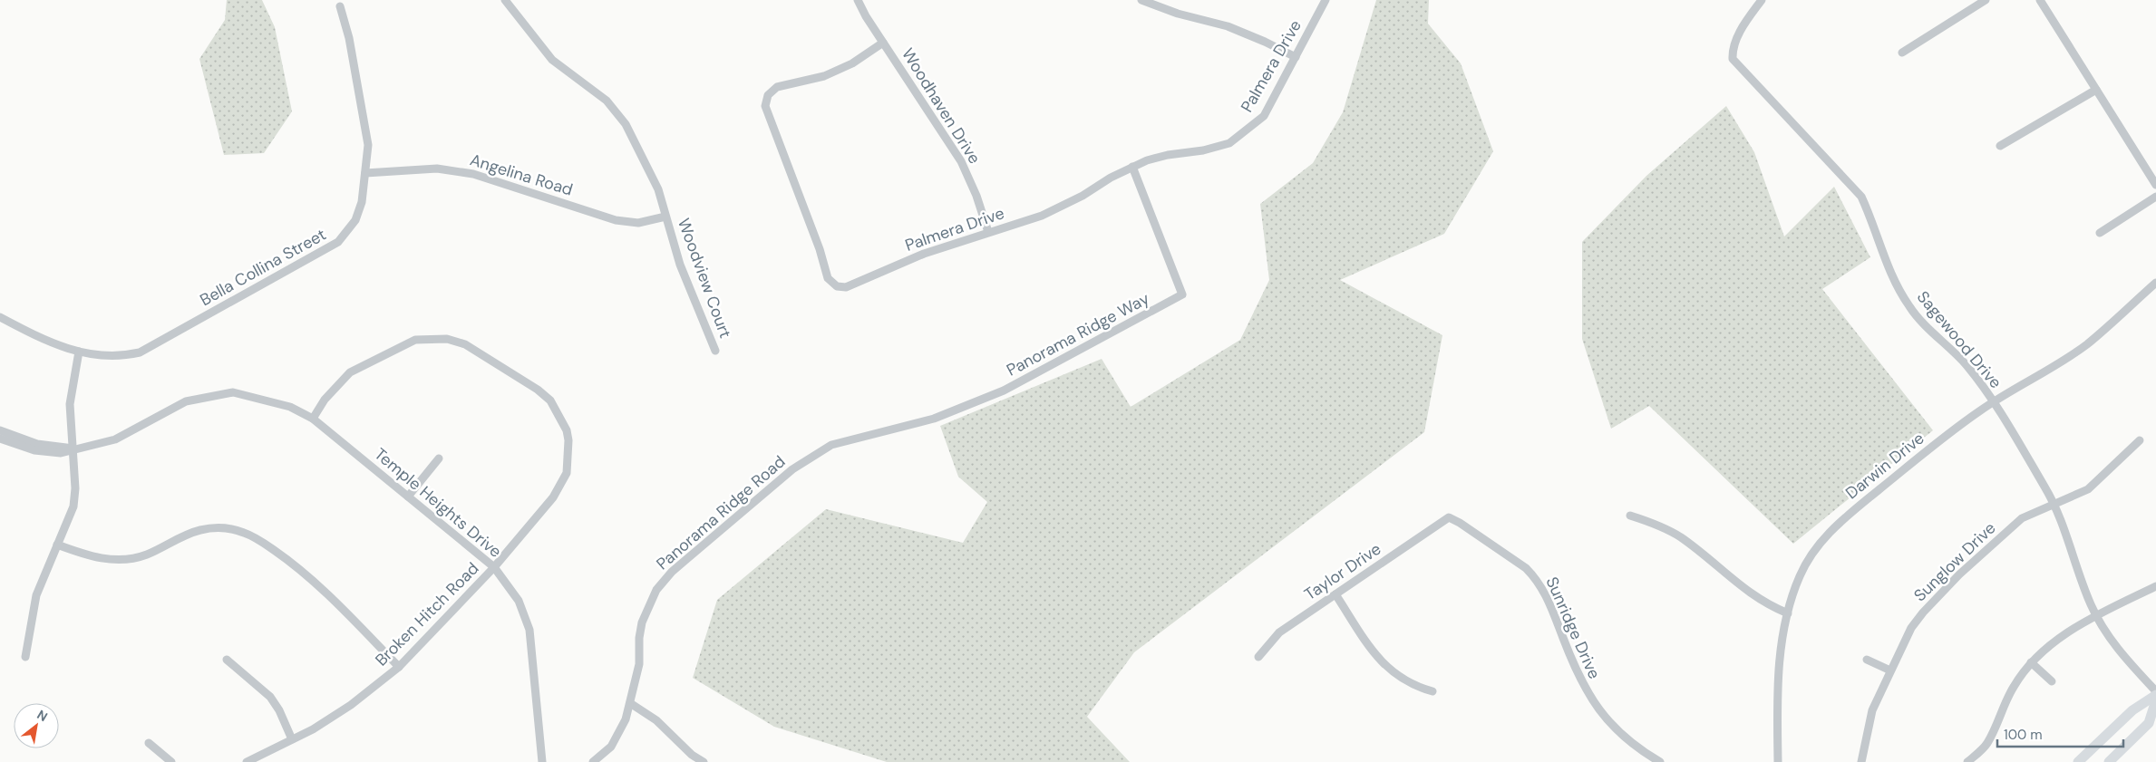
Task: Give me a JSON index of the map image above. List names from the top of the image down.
{
  "streets": {
    "street": [
      "Palmera Drive",
      "Woodhaven Drive",
      "Angelina Road",
      "Bella Collina Street",
      "Woodview Court",
      "Panorama Ridge Way",
      "Sagewood Drive",
      "Darwin Drive",
      "Temple Heights Drive",
      "Panorama Ridge Road",
      "Sunglow Drive",
      "Taylor Drive",
      "Broken Hitch Road",
      "Sunridge Drive"
    ]
  },
  "crossings": [
    ["Palmera Drive", "Woodhaven Drive"],
    ["Palmera Drive", "Panorama Ridge Way"],
    ["Angelina Road", "Bella Collina Street"],
    ["Angelina Road", "Woodview Court"],
    ["Panorama Ridge Way", "Panorama Ridge Road"],
    ["Sagewood Drive", "Darwin Drive"],
    ["Sagewood Drive", "Sunglow Drive"],
    ["Temple Heights Drive", "Broken Hitch Road"],
    ["Taylor Drive", "Sunridge Drive"]
  ],
  "scale_bar": "100 m",
  "north": "top right"
}
